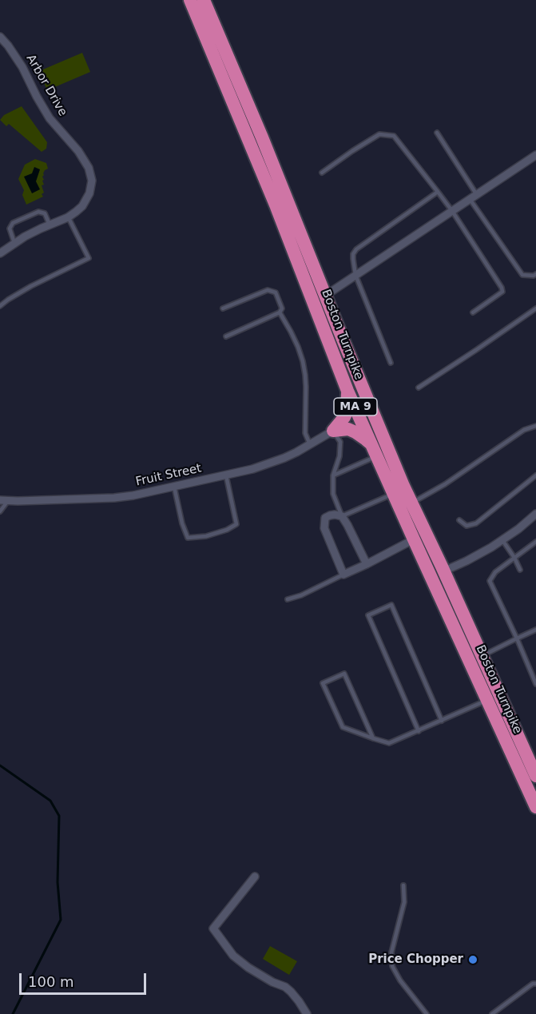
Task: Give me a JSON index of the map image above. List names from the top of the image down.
{
  "streets": {
    "highway": ["Boston Turnpike", "MA 9"],
    "street": ["Arbor Drive", "Fruit Street"]
  },
  "places": ["Price Chopper"],
  "scale_bar": "100 m"
}
